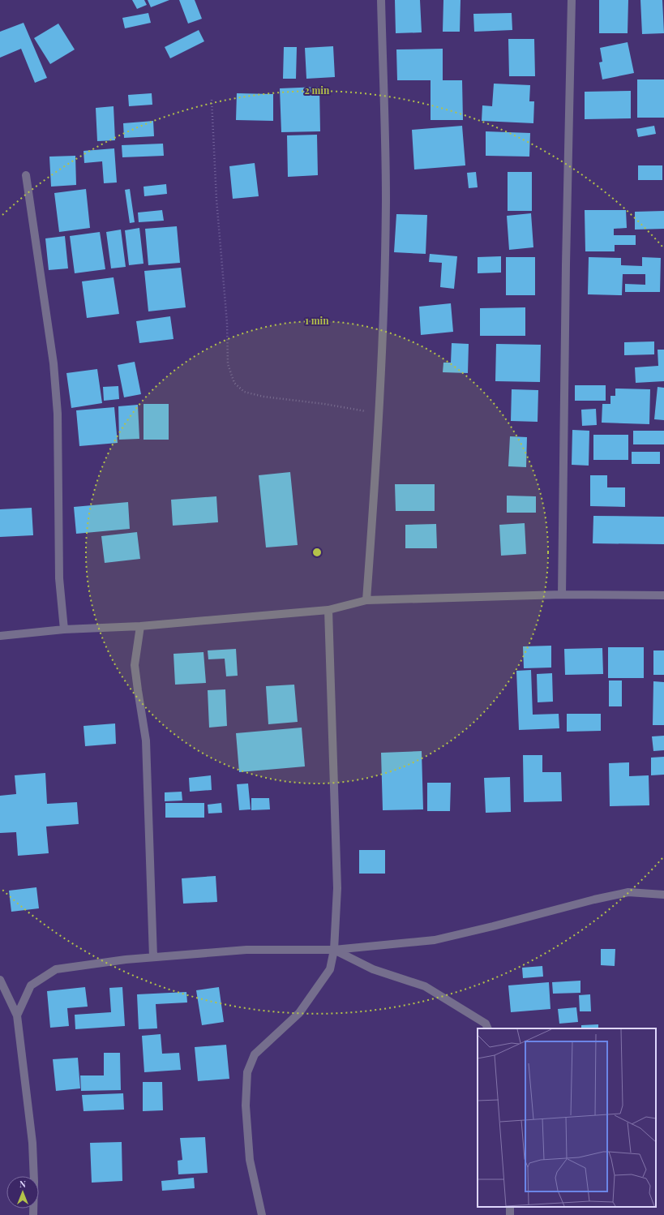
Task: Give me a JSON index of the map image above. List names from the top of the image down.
{
  "north": "top",
  "rings": ["2 min", "1 min"]
}
